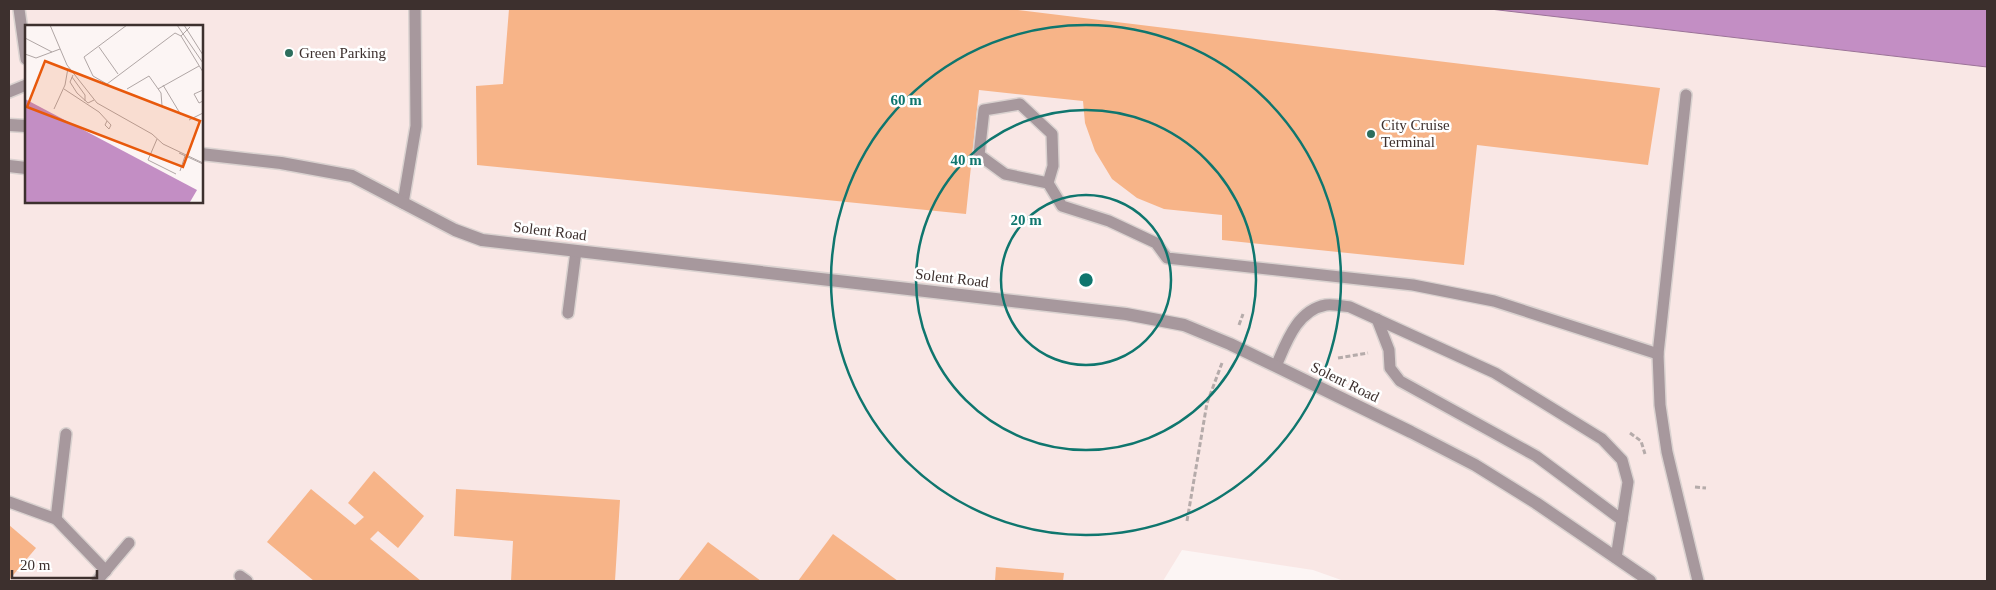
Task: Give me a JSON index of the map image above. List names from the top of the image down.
{
  "streets": {
    "street": ["Solent Road"]
  },
  "places": ["Green Parking", "City Cruise Terminal"],
  "scale_bar": "20 m",
  "rings": ["60 m", "40 m", "20 m"]
}
